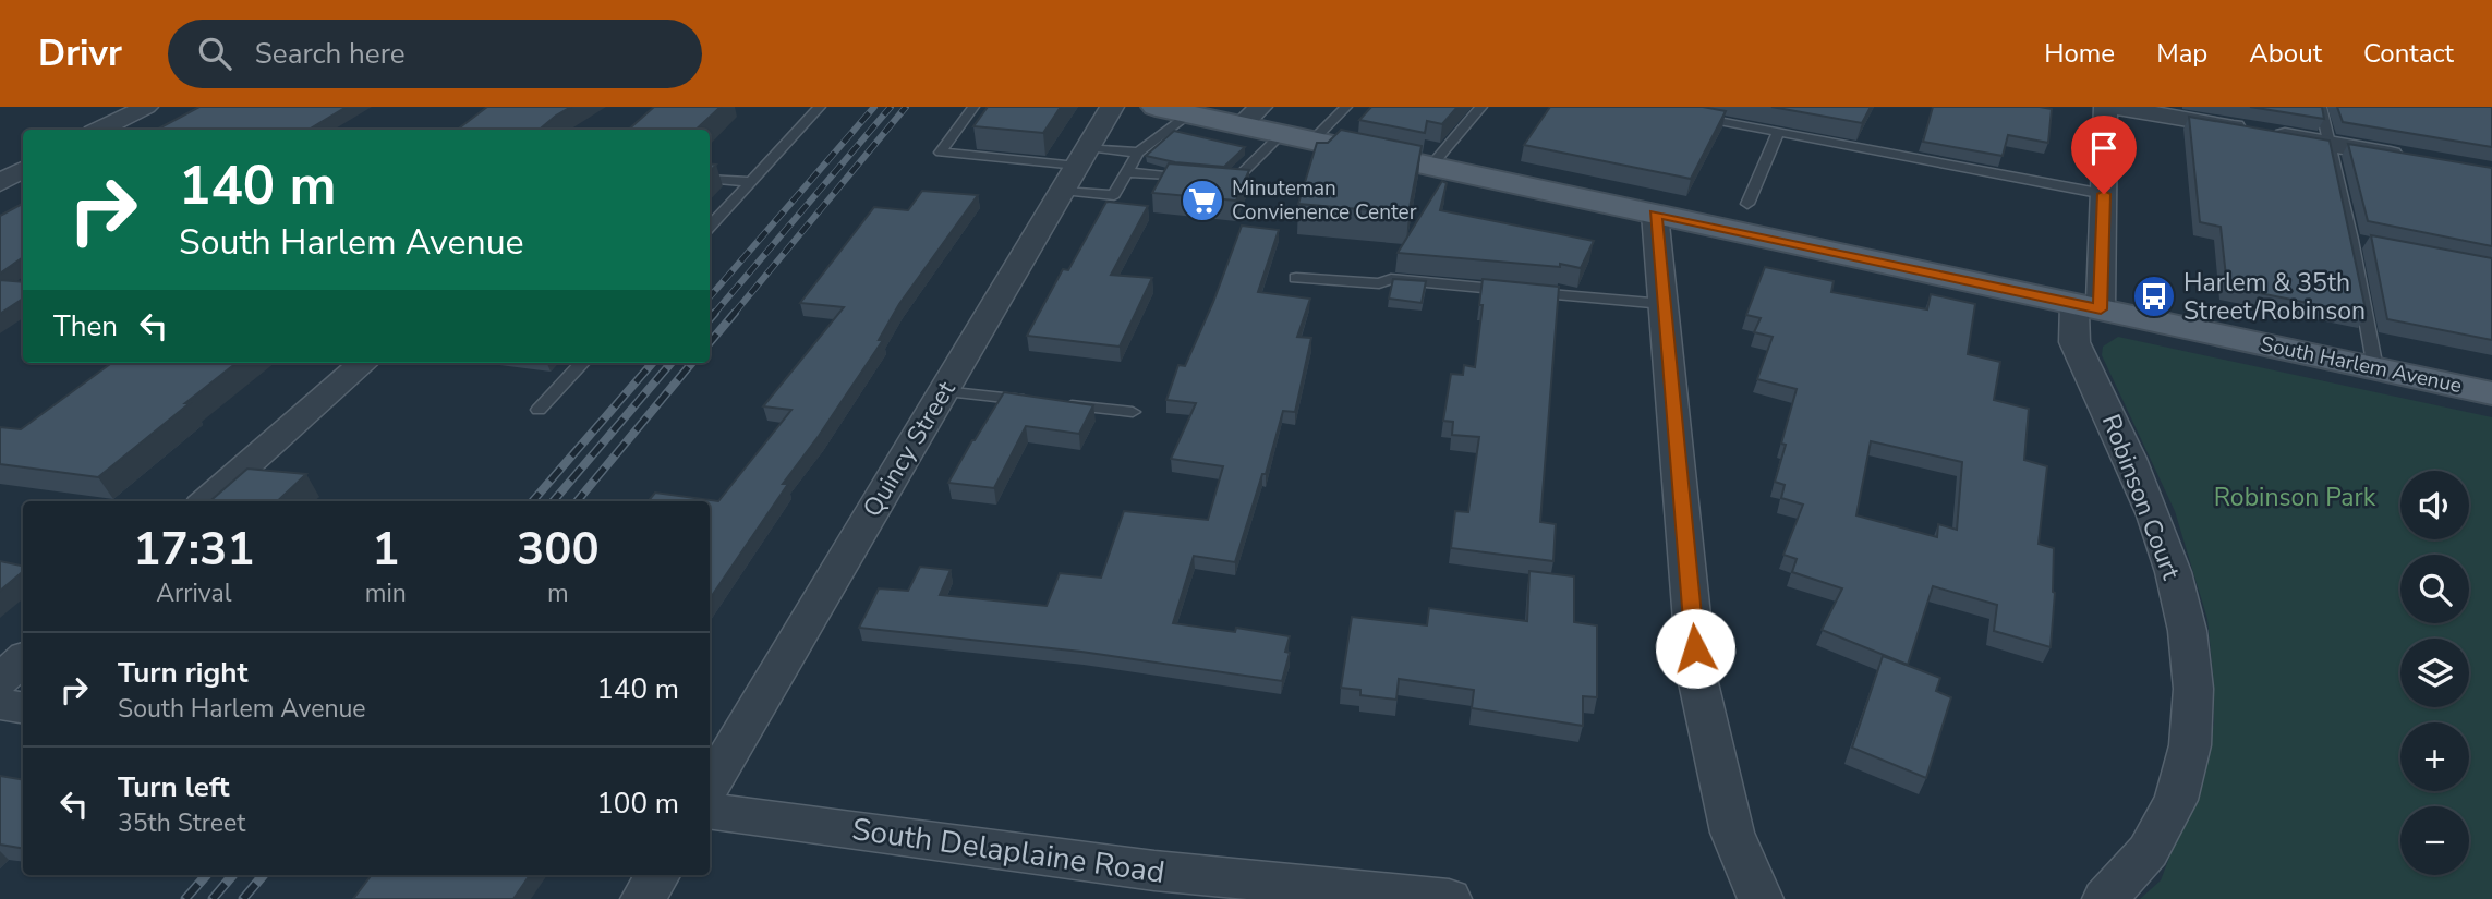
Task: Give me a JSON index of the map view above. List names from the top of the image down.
{
  "streets": {
    "main road": ["South Harlem Avenue"],
    "street": ["Quincy Street", "Robinson Court", "South Delaplaine Road"]
  },
  "crossings": [
    ["South Harlem Avenue", "Robinson Court"]
  ],
  "parks": ["Robinson Park"],
  "places": {
    "supermarket": ["Minuteman Convienence Center"],
    "bus stop": ["Harlem & 35th Street/Robinson"]
  },
  "page": {
    "header": "Drivr",
    "search": "Search here",
    "nav": [
      "Home",
      "Map",
      "About",
      "Contact"
    ],
    "turn": ["140 m", "South Harlem Avenue"],
    "then": "Then",
    "map_buttons": ["+", "−"],
    "eta": [
      "17:31",
      "Arrival",
      "1",
      "min",
      "300",
      "m"
    ],
    "list": [
      {
        "name": "Turn right",
        "note": "South Harlem Avenue",
        "value": "140 m"
      },
      {
        "name": "Turn left",
        "note": "35th Street",
        "value": "100 m"
      }
    ]
  }
}
